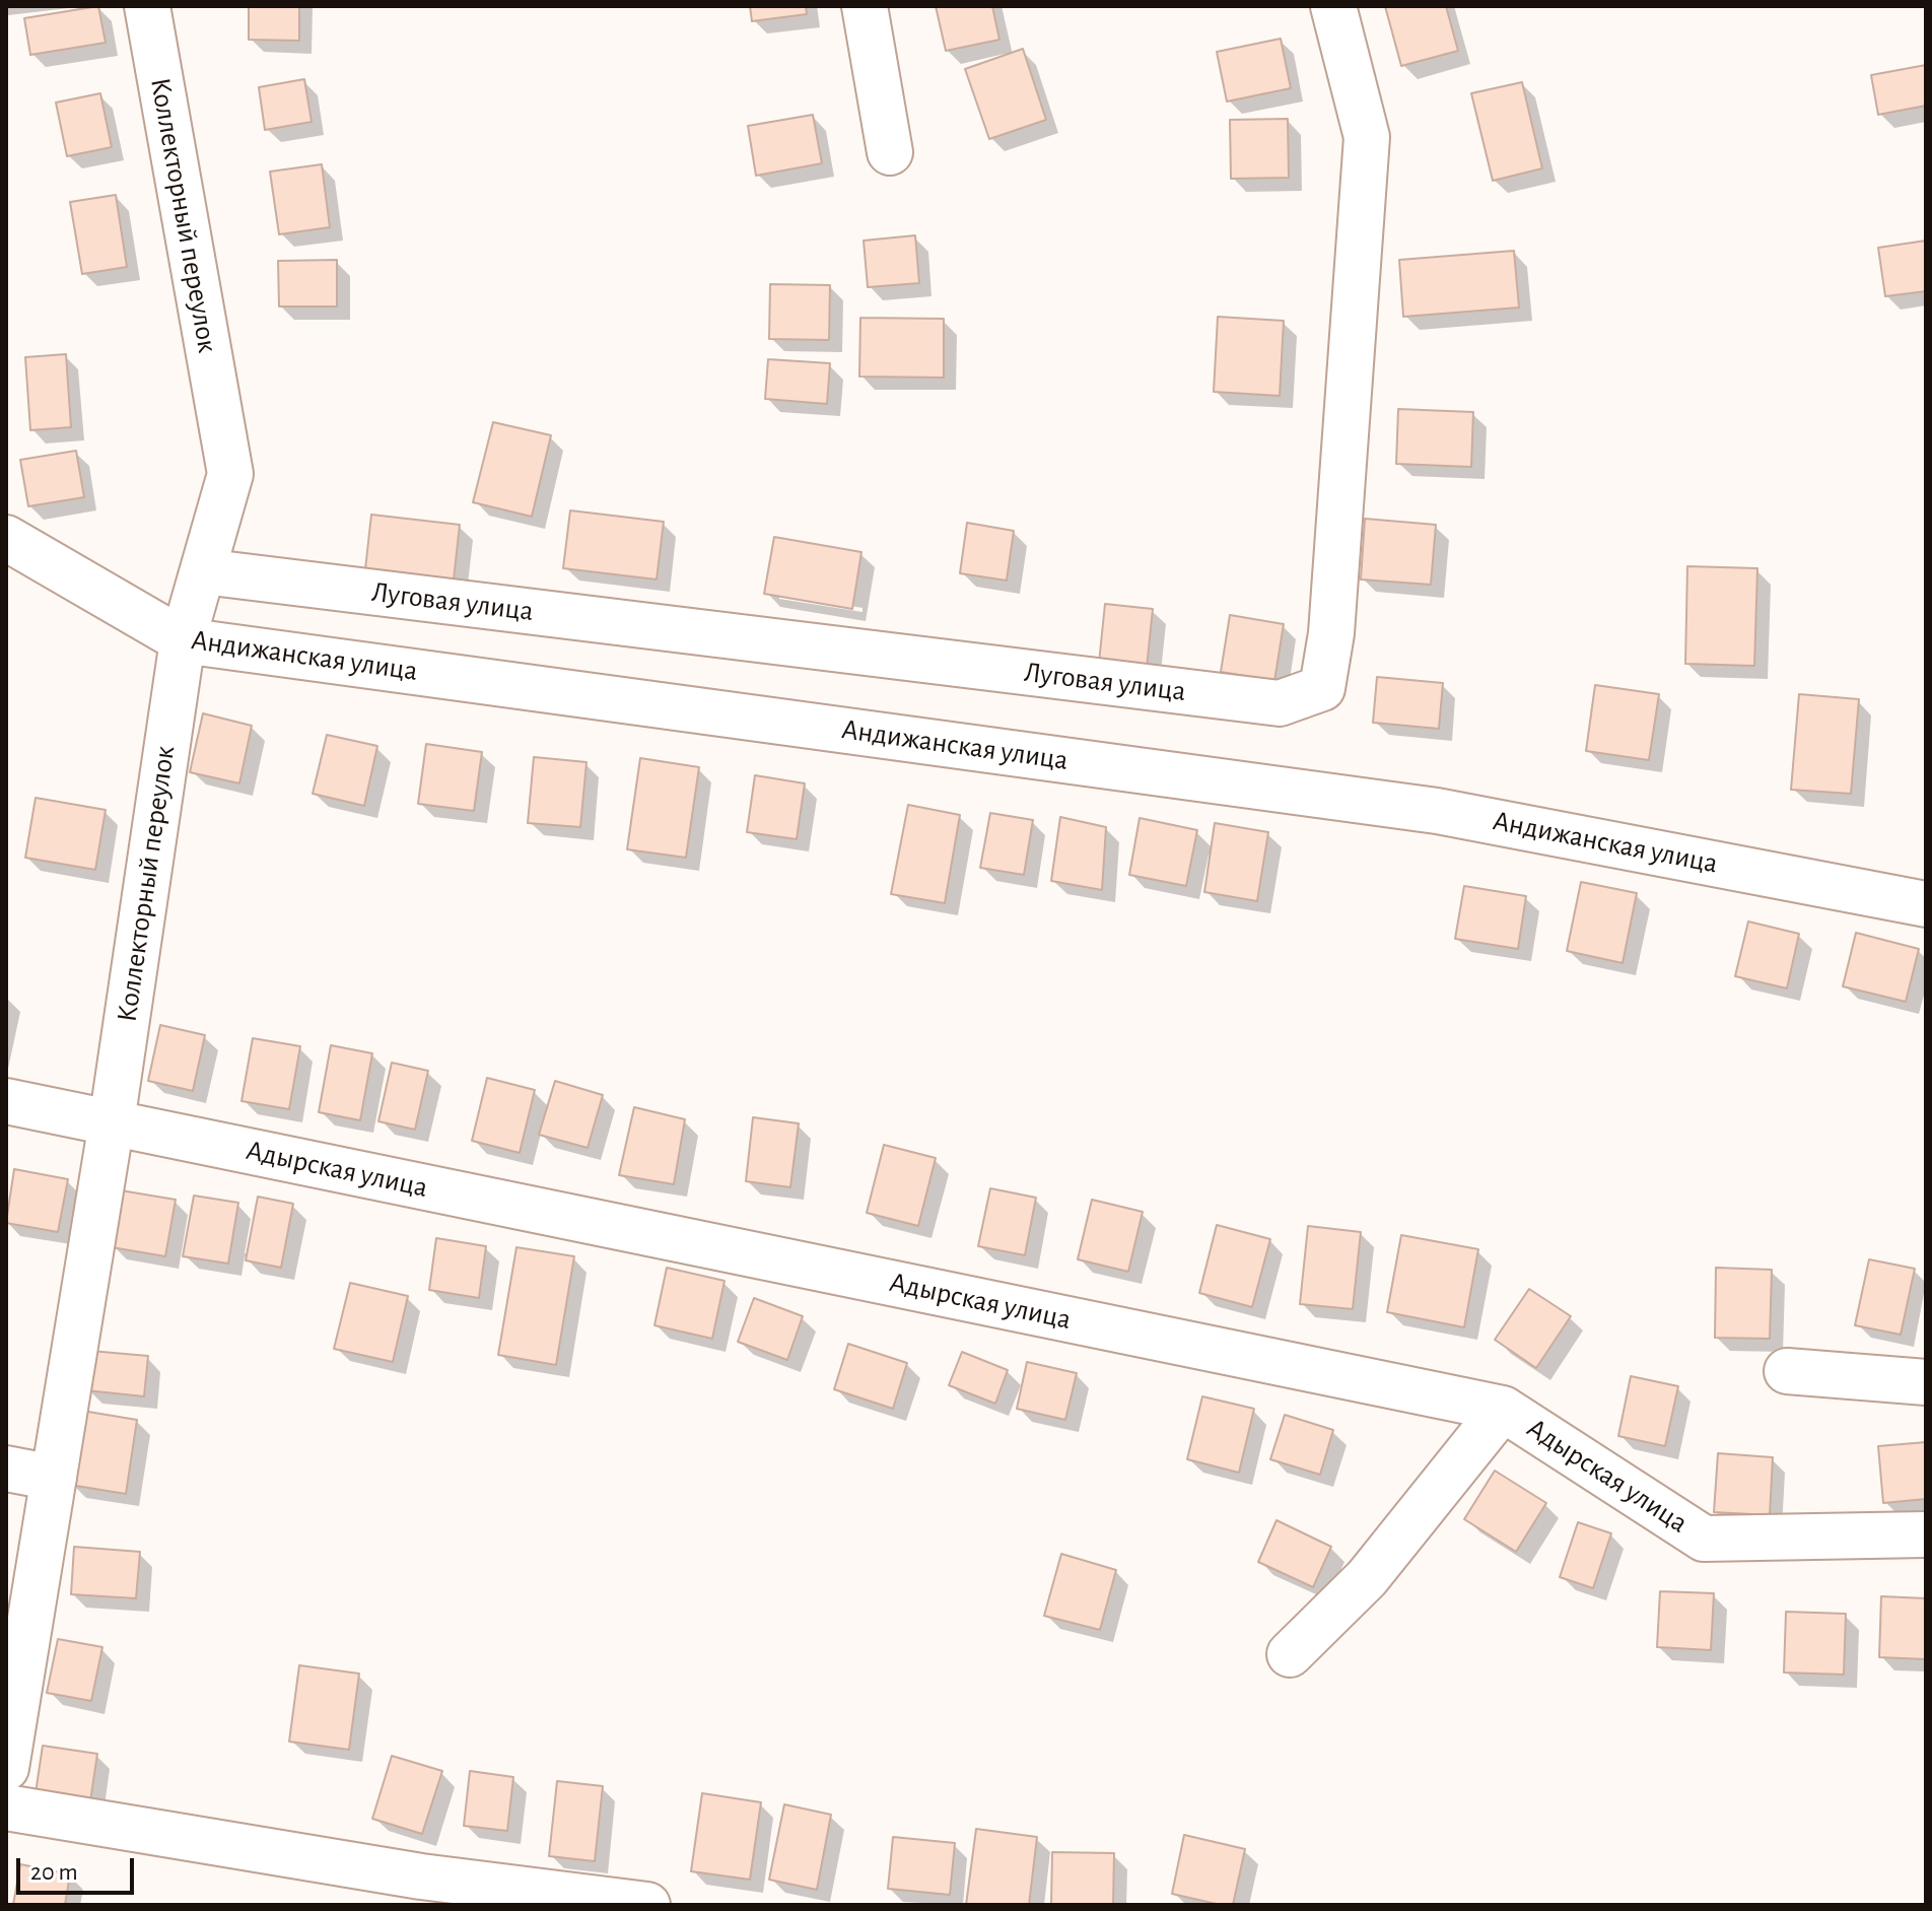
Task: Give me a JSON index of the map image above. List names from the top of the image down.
{
  "streets": {
    "street": [
      "Коллекторный переулок",
      "Луговая улица",
      "Андижанская улица",
      "Адырская улица"
    ]
  },
  "crossings": [
    ["Коллекторный переулок", "Луговая улица"],
    ["Коллекторный переулок", "Андижанская улица"],
    ["Коллекторный переулок", "Адырская улица"]
  ],
  "scale_bar": "20 m"
}
